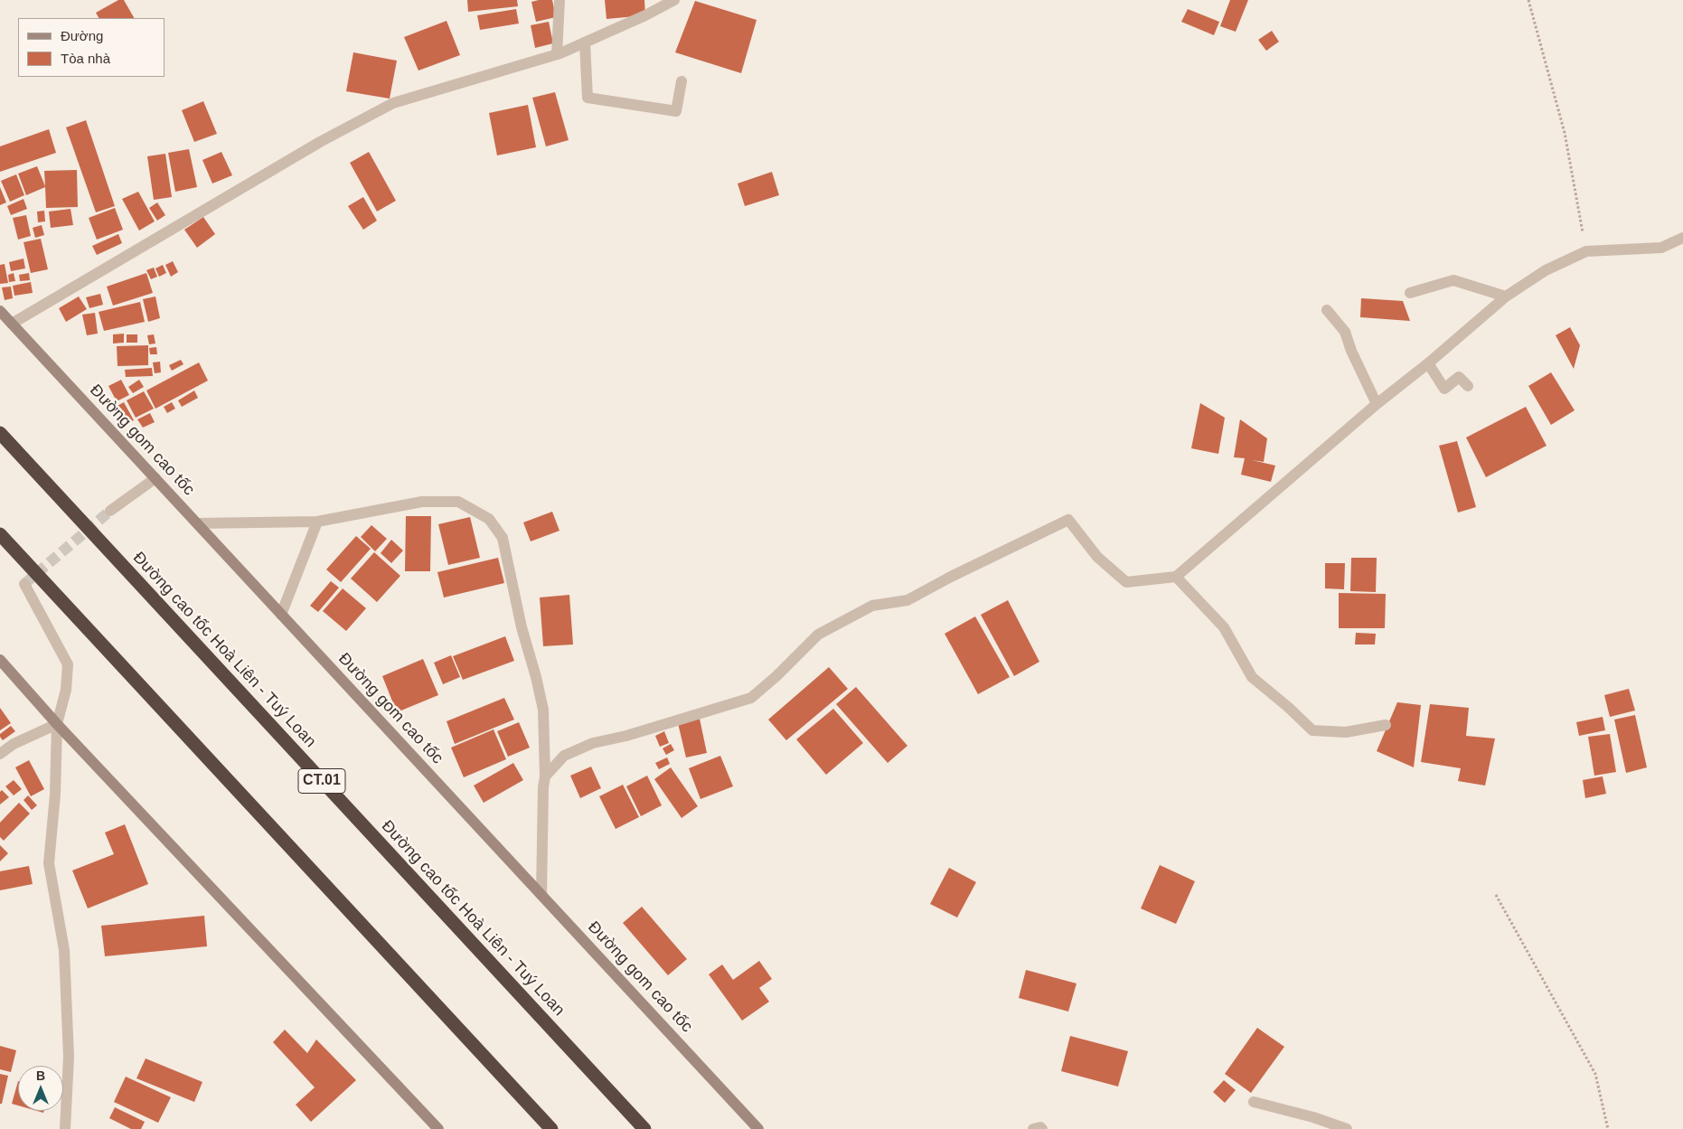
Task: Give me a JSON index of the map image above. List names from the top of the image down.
{
  "streets": {
    "highway": ["Đường cao tốc Hoà Liên - Tuý Loan", "CT.01"],
    "main road": ["Đường gom cao tốc"]
  },
  "legend": ["Đường", "Tòa nhà"],
  "north": "top"
}
